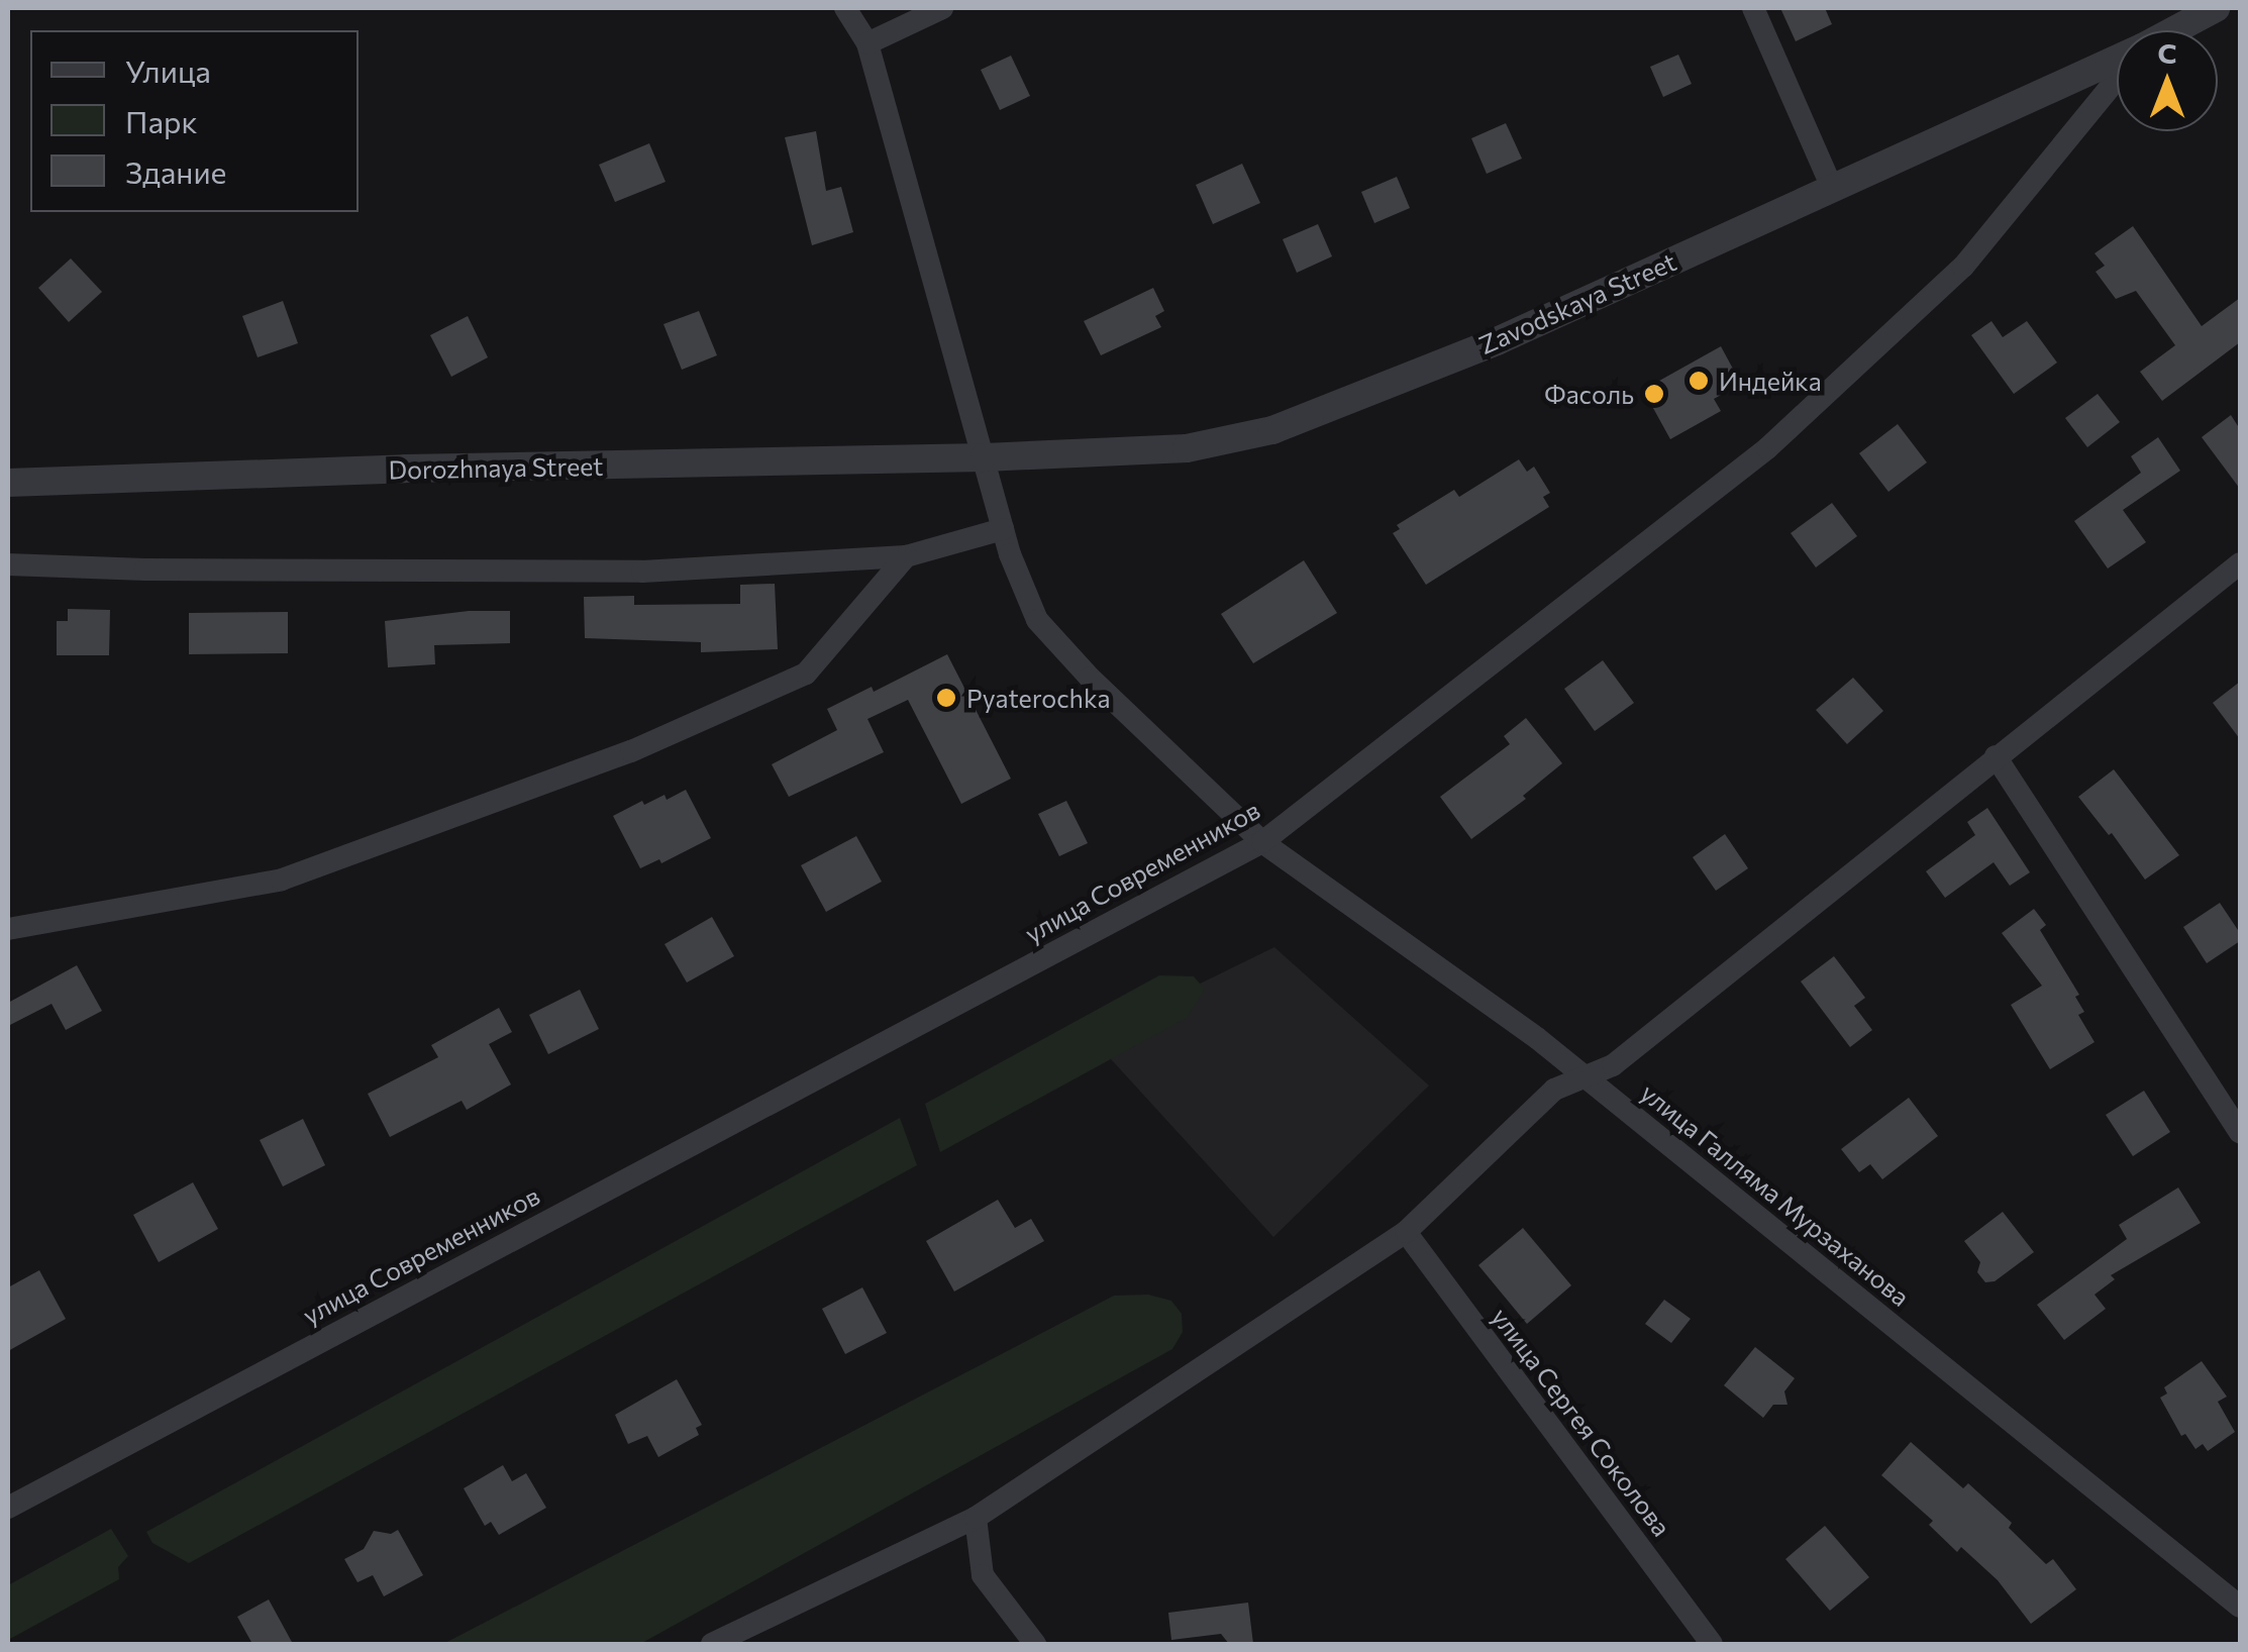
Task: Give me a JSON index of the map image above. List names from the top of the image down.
{
  "streets": {
    "street": [
      "Zavodskaya Street",
      "Dorozhnaya Street",
      "улица Современников",
      "улица Галляма Мурзаханова",
      "улица Сергея Соколова"
    ]
  },
  "crossings": [
    ["Zavodskaya Street", "Dorozhnaya Street"],
    ["Zavodskaya Street", "улица Галляма Мурзаханова"],
    ["Dorozhnaya Street", "улица Галляма Мурзаханова"],
    ["улица Современников", "улица Галляма Мурзаханова"]
  ],
  "places": ["Индейка", "Фасоль", "Pyaterochka"],
  "legend": ["Улица", "Парк", "Здание"],
  "north": "top"
}
